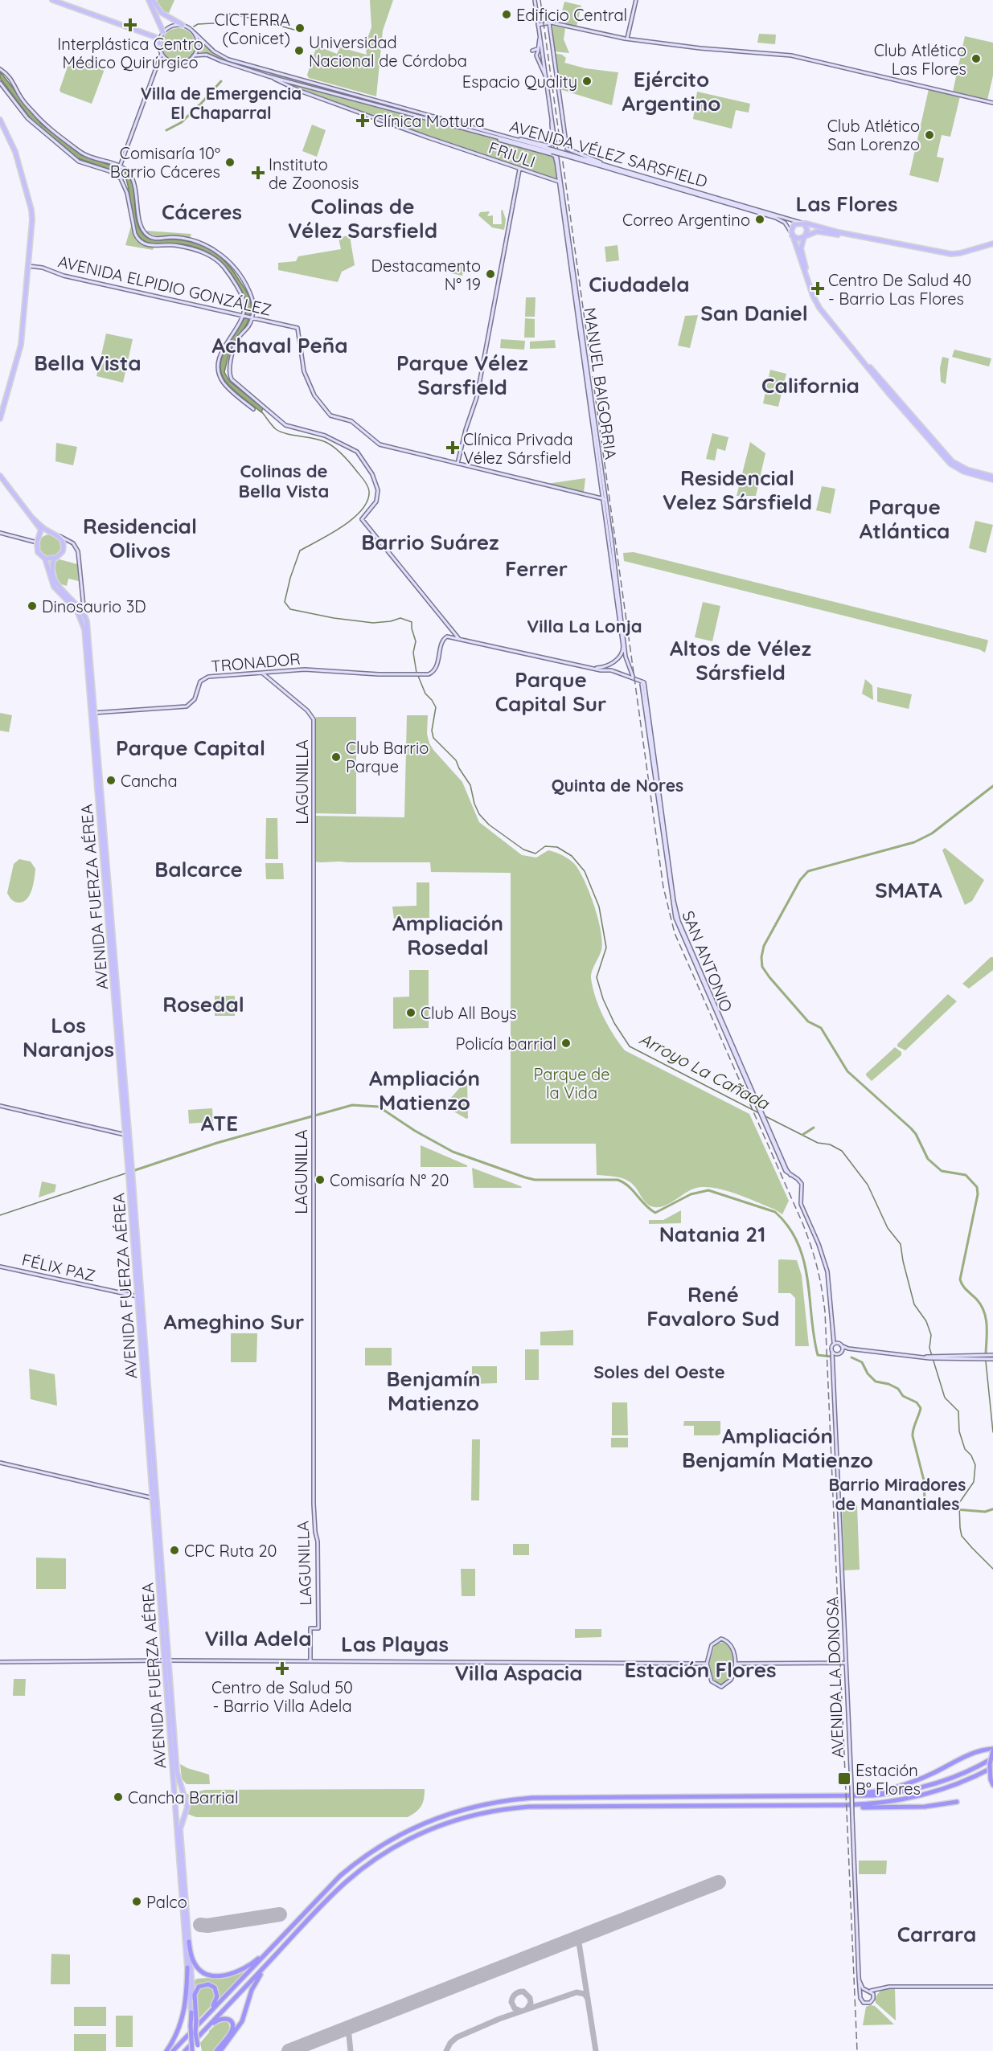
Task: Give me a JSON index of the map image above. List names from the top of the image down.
{
  "streets": {
    "main road": [
      "AVENIDA VÉLEZ SARSFIELD",
      "FRIULI",
      "AVENIDA ELPIDIO GONZÁLEZ",
      "MANUEL BAIGORRIA",
      "TRONADOR",
      "LAGUNILLA",
      "AVENIDA FUERZA AÉREA",
      "SAN ANTONIO",
      "FÉLIX PAZ",
      "AVENIDA LA DONOSA"
    ]
  },
  "crossings": [
    ["AVENIDA VÉLEZ SARSFIELD", "FRIULI"],
    ["FRIULI", "MANUEL BAIGORRIA"],
    ["TRONADOR", "LAGUNILLA"],
    ["TRONADOR", "AVENIDA FUERZA AÉREA"],
    ["AVENIDA FUERZA AÉREA", "FÉLIX PAZ"],
    ["SAN ANTONIO", "AVENIDA LA DONOSA"]
  ],
  "districts": [
    "Ejército Argentino",
    "Villa de Emergencia El Chaparral",
    "Las Flores",
    "Colinas de Vélez Sarsfield",
    "Cáceres",
    "Ciudadela",
    "San Daniel",
    "Achaval Peña",
    "Bella Vista",
    "Parque Vélez Sarsfield",
    "California",
    "Colinas de Bella Vista",
    "Residencial Velez Sársfield",
    "Parque Atlántica",
    "Residencial Olivos",
    "Barrio Suárez",
    "Ferrer",
    "Villa La Lonja",
    "Altos de Vélez Sársfield",
    "Parque Capital Sur",
    "Parque Capital",
    "Quinta de Nores",
    "Balcarce",
    "SMATA",
    "Ampliación Rosedal",
    "Rosedal",
    "Los Naranjos",
    "Ampliación Matienzo",
    "ATE",
    "Natania 21",
    "René Favaloro Sud",
    "Ameghino Sur",
    "Soles del Oeste",
    "Benjamín Matienzo",
    "Ampliación Benjamín Matienzo",
    "Barrio Miradores de Manantiales",
    "Villa Adela",
    "Las Playas",
    "Estación Flores",
    "Villa Aspacia",
    "Carrara"
  ],
  "water": ["Arroyo La Cañada"],
  "parks": ["Parque de la Vida"],
  "places": {
    "other": [
      "Edificio Central",
      "CICTERRA (Conicet)",
      "Universidad Nacional de Córdoba",
      "Club Atlético Las Flores",
      "Espacio Quality",
      "Club Atlético San Lorenzo",
      "Comisaría 10º Barrio Cáceres",
      "Correo Argentino",
      "Destacamento N° 19",
      "Dinosaurio 3D",
      "Club Barrio Parque",
      "Cancha",
      "Club All Boys",
      "Policía barrial",
      "Comisaría N° 20",
      "CPC Ruta 20",
      "Cancha Barrial",
      "Palco"
    ],
    "health": [
      "Interplástica Centro Médico Quirúrgico",
      "Clínica Mottura",
      "Instituto de Zoonosis",
      "Centro De Salud 40 - Barrio Las Flores",
      "Clínica Privada Vélez Sársfield",
      "Centro de Salud 50 - Barrio Villa Adela"
    ],
    "transit": ["Estación B° Flores"]
  }
}
